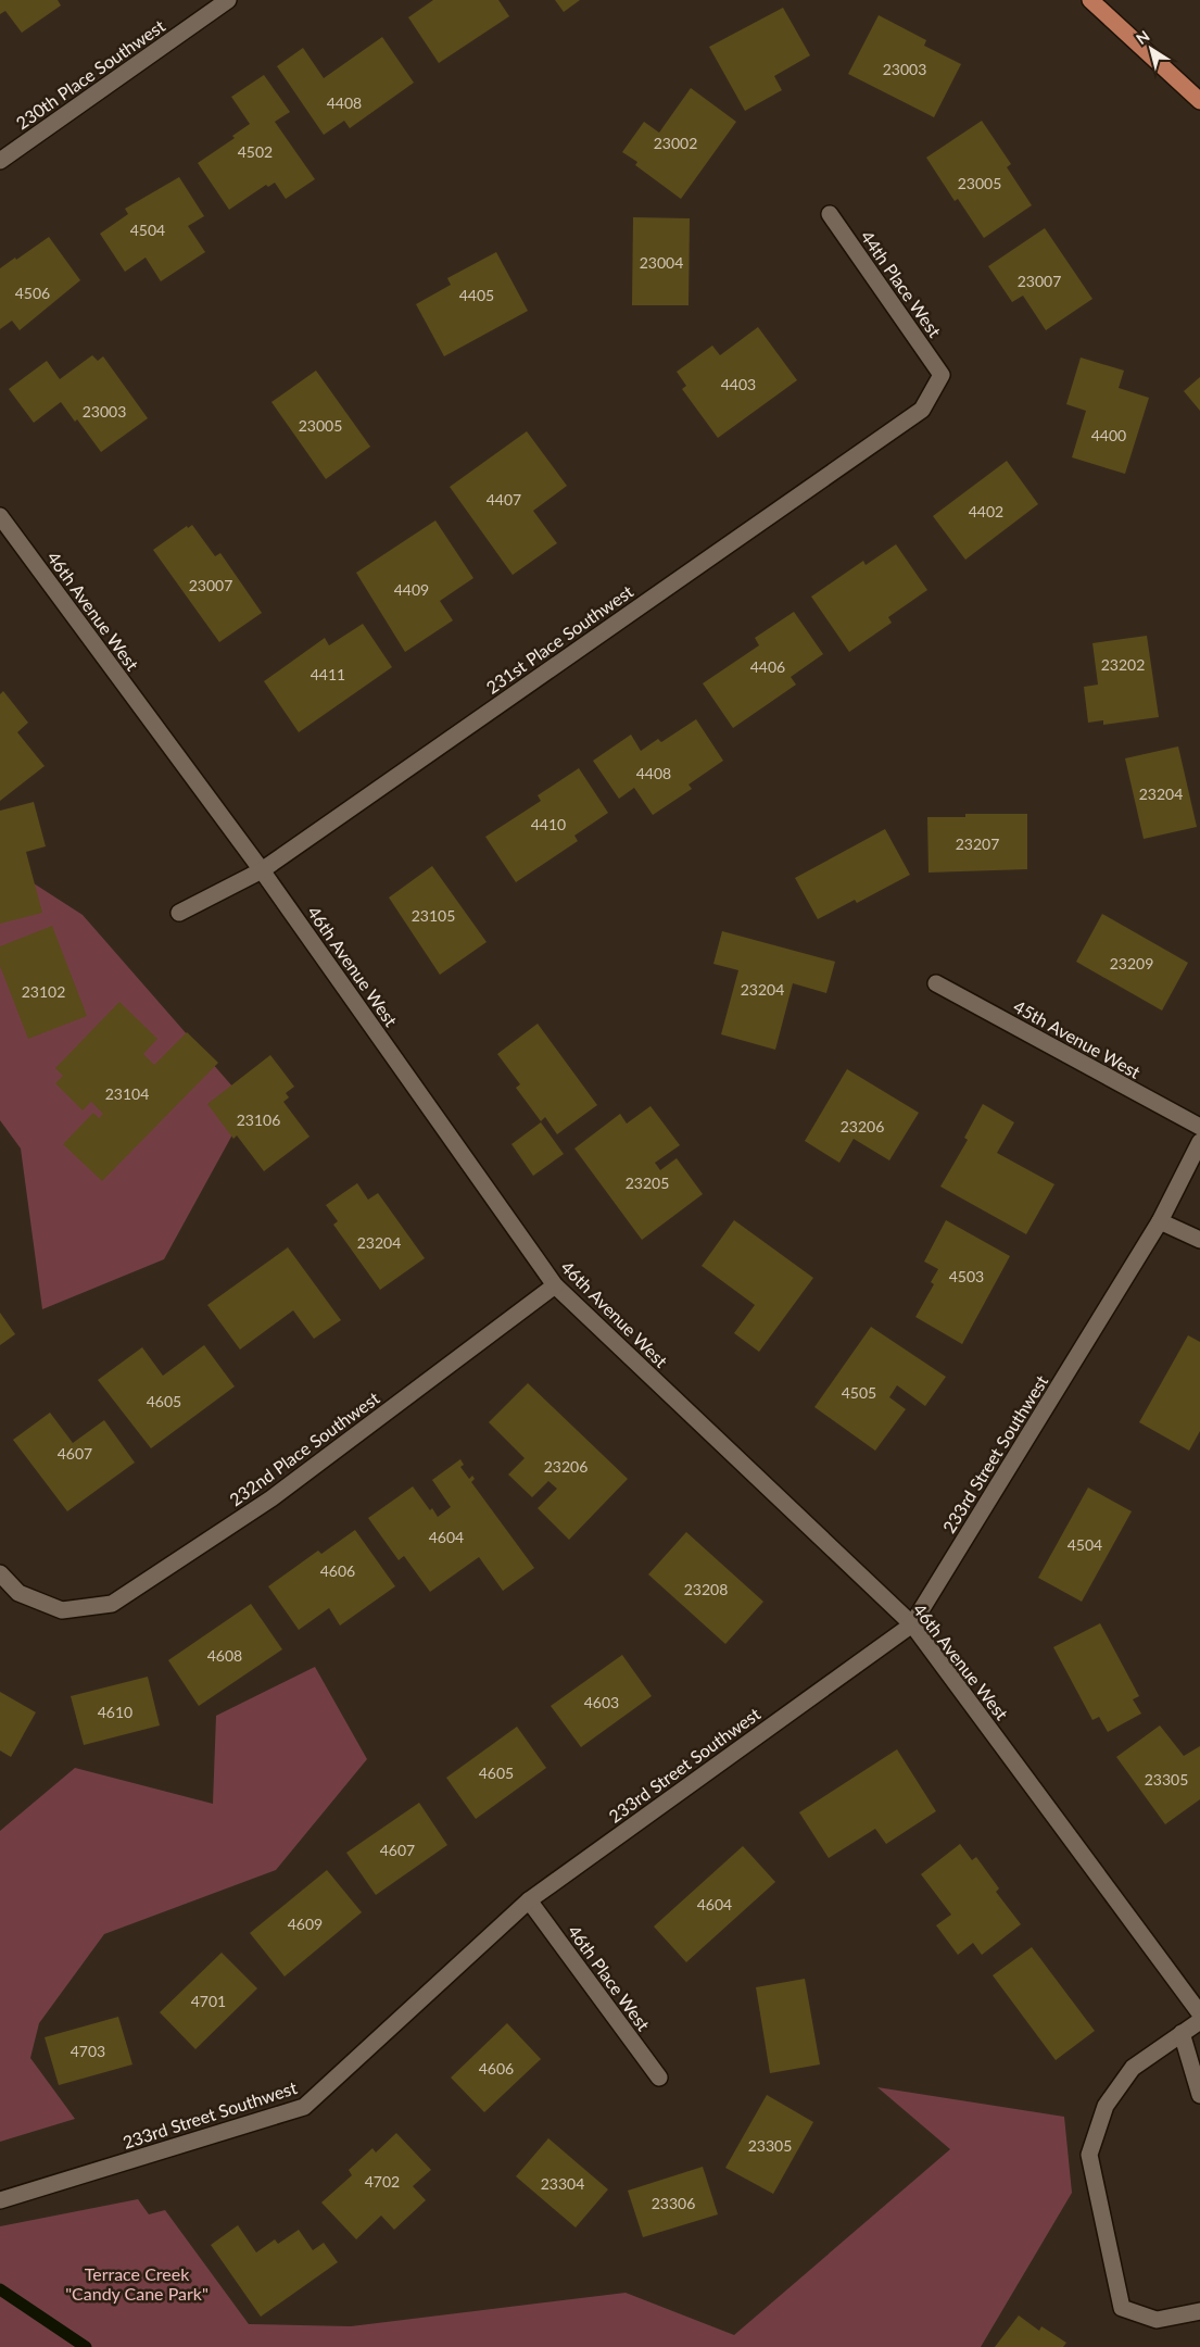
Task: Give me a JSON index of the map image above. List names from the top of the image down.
{
  "streets": {
    "street": [
      "230th Place Southwest",
      "44th Place West",
      "46th Avenue West",
      "231st Place Southwest",
      "45th Avenue West",
      "232nd Place Southwest",
      "233rd Street Southwest",
      "46th Place West"
    ]
  },
  "crossings": [
    ["44th Place West", "231st Place Southwest"],
    ["46th Avenue West", "231st Place Southwest"],
    ["46th Avenue West", "232nd Place Southwest"],
    ["46th Avenue West", "233rd Street Southwest"],
    ["233rd Street Southwest", "46th Place West"]
  ],
  "parks": ["Terrace Creek \"Candy Cane Park\""],
  "house_numbers": [
    "23003",
    "4408",
    "23002",
    "4502",
    "23005",
    "4504",
    "23004",
    "23007",
    "4506",
    "4405",
    "4403",
    "23003",
    "23005",
    "4400",
    "4407",
    "4402",
    "23007",
    "4409",
    "23202",
    "4406",
    "4411",
    "4408",
    "23204",
    "4410",
    "23207",
    "23105",
    "23209",
    "23204",
    "23102",
    "23104",
    "23106",
    "23206",
    "23205",
    "23204",
    "4503",
    "4505",
    "4605",
    "4607",
    "23206",
    "4604",
    "4504",
    "4606",
    "23208",
    "4608",
    "4603",
    "4610",
    "4605",
    "23305",
    "4607",
    "4604",
    "4609",
    "4701",
    "4703",
    "4606",
    "23305",
    "4702",
    "23304",
    "23306"
  ],
  "north": "top left"
}
